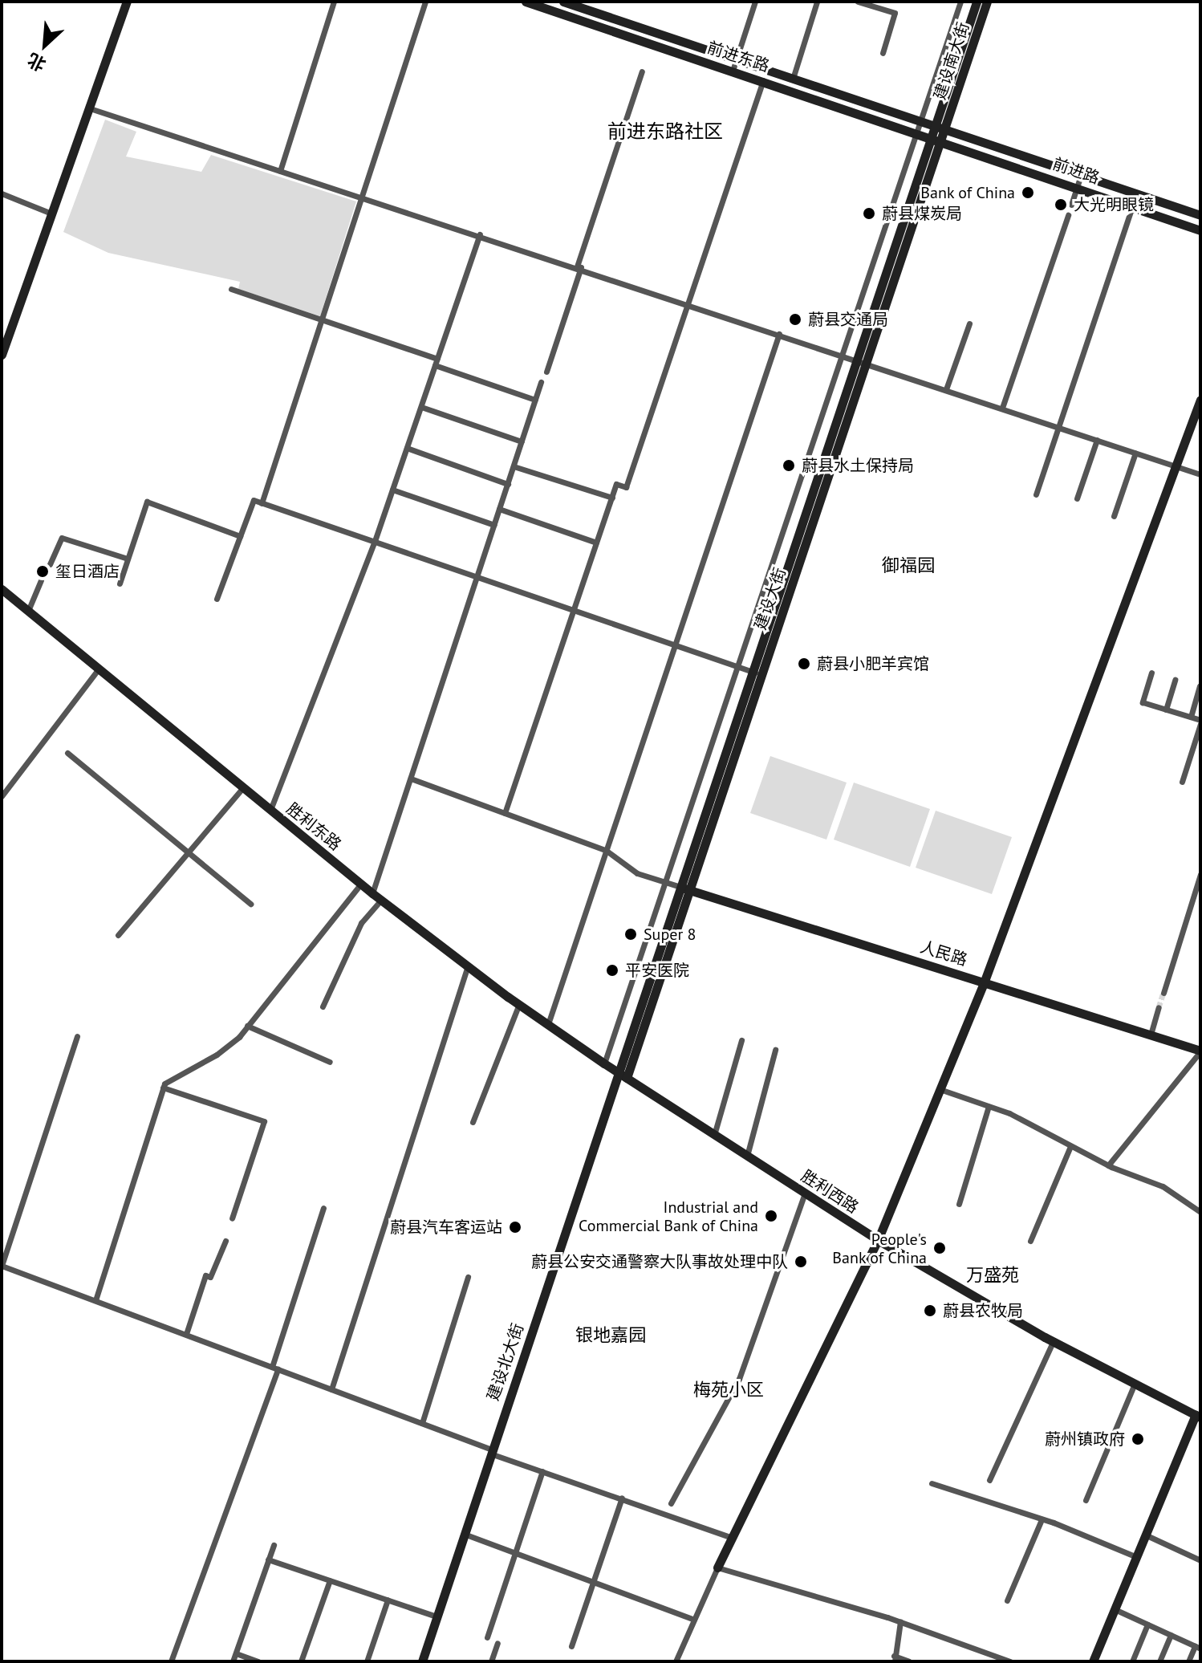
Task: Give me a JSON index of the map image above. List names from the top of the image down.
{
  "streets": {
    "main road": [
      "前进东路",
      "建设南大街",
      "前进路",
      "建设大街",
      "胜利东路",
      "人民路",
      "胜利西路",
      "建设北大街"
    ]
  },
  "crossings": [
    ["前进东路", "建设南大街"],
    ["前进东路", "前进路"],
    ["前进东路", "建设大街"],
    ["建设南大街", "前进路"],
    ["建设南大街", "建设大街"],
    ["前进路", "建设大街"],
    ["建设大街", "胜利东路"],
    ["建设大街", "人民路"],
    ["建设大街", "胜利西路"],
    ["建设大街", "建设北大街"],
    ["胜利东路", "胜利西路"],
    ["胜利东路", "建设北大街"],
    ["胜利西路", "建设北大街"]
  ],
  "districts": [
    "前进东路社区",
    "御福园",
    "万盛苑",
    "银地嘉园",
    "梅苑小区"
  ],
  "places": [
    "Bank of China",
    "大光明眼镜",
    "蔚县煤炭局",
    "蔚县交通局",
    "蔚县水土保持局",
    "玺日酒店",
    "蔚县小肥羊宾馆",
    "Super 8",
    "平安医院",
    "Industrial and Commercial Bank of China",
    "蔚县汽车客运站",
    "People's Bank of China",
    "蔚县公安交通警察大队事故处理中队",
    "蔚县农牧局",
    "蔚州镇政府"
  ],
  "north": "bottom left"
}
